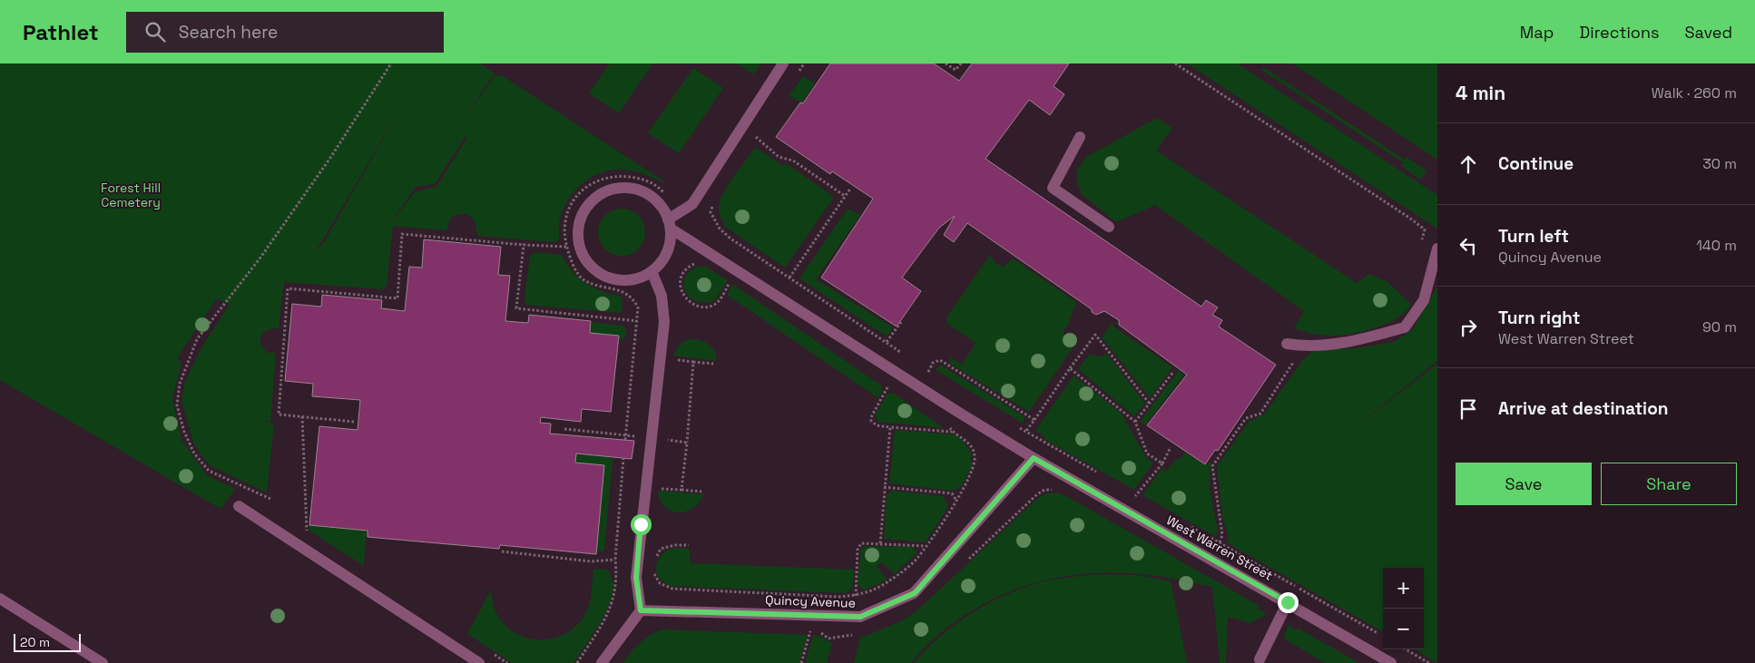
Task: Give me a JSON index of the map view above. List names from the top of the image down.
{
  "streets": {
    "street": ["West Warren Street", "Quincy Avenue"]
  },
  "crossings": [
    ["West Warren Street", "Quincy Avenue"]
  ],
  "parks": ["Forest Hill Cemetery"],
  "scale_bar": "20 m",
  "page": {
    "header": "Pathlet",
    "search": "Search here",
    "nav": ["Map", "Directions", "Saved"],
    "heading": ["4 min", "Walk · 260 m"],
    "list": [
      ["Continue", "30 m"],
      ["Turn left", "Quincy Avenue", "140 m"],
      ["Turn right", "West Warren Street", "90 m"],
      "Arrive at destination"
    ],
    "buttons": ["Save", "Share"],
    "map_buttons": ["+", "−"],
    "scale": "20 m"
  }
}
